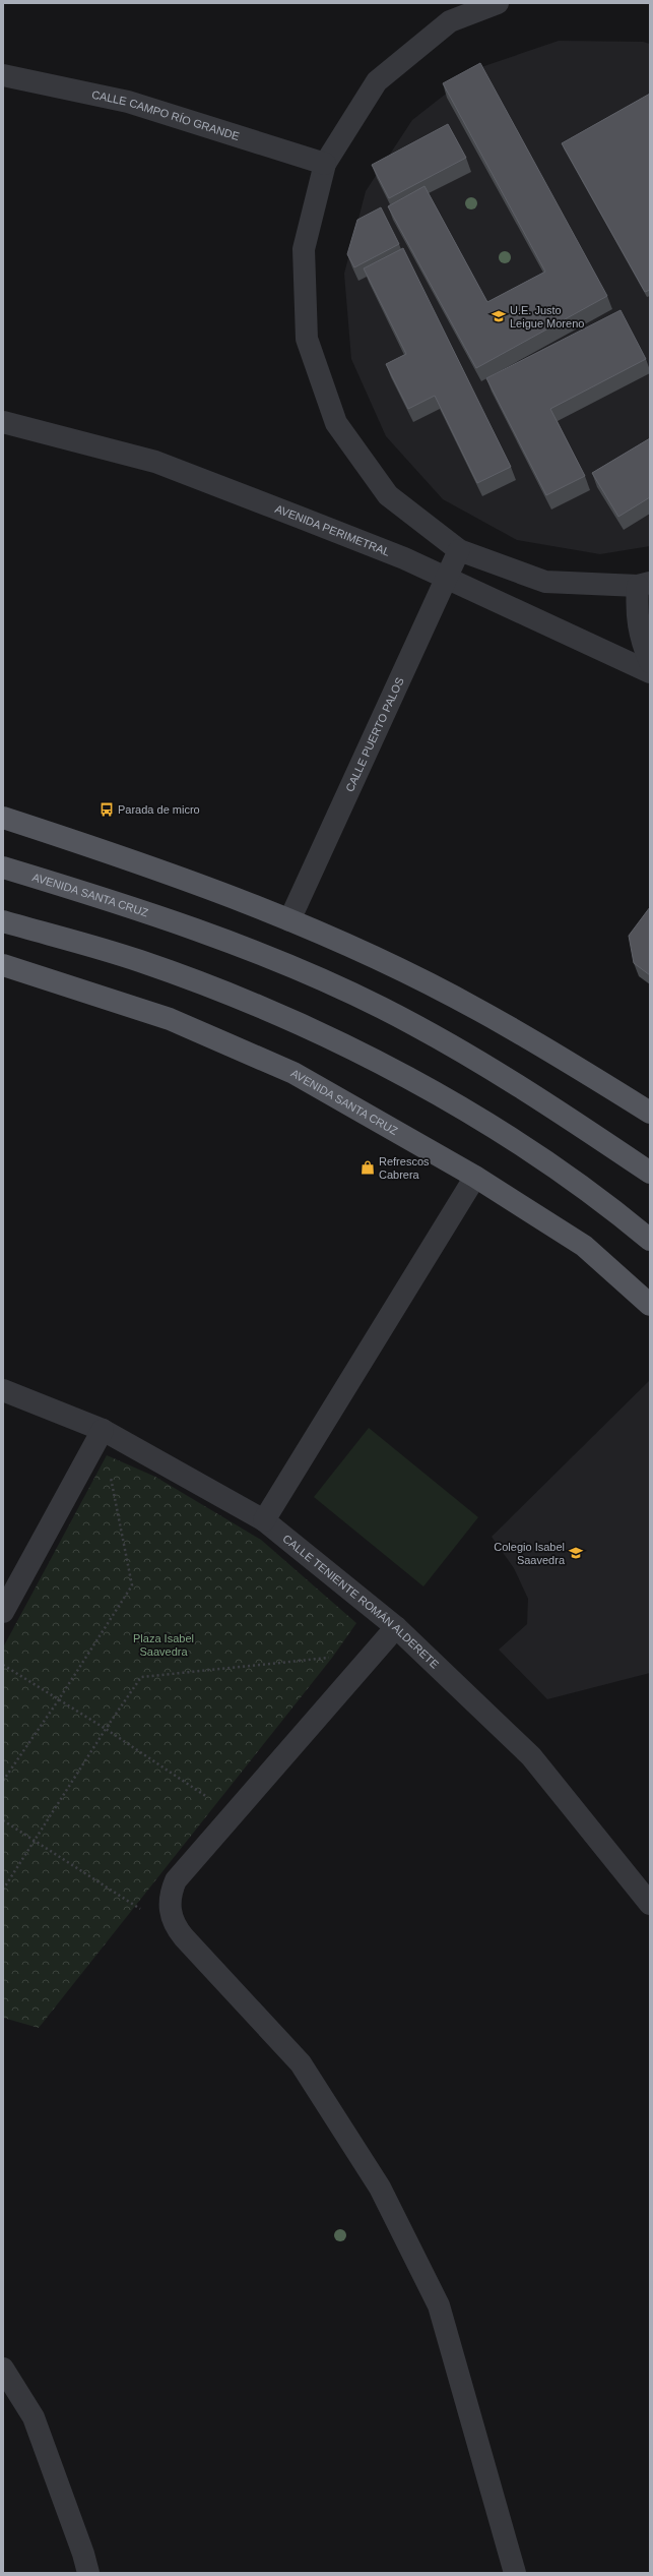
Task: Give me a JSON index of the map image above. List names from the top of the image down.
{
  "streets": {
    "main road": ["AVENIDA SANTA CRUZ"],
    "street": [
      "CALLE CAMPO RÍO GRANDE",
      "AVENIDA PERIMETRAL",
      "CALLE PUERTO PALOS",
      "CALLE TENIENTE ROMÁN ALDERETE"
    ]
  },
  "crossings": [
    ["AVENIDA PERIMETRAL", "CALLE PUERTO PALOS"]
  ],
  "parks": ["Plaza Isabel Saavedra"],
  "places": {
    "school or university": ["U.E. Justo Leigue Moreno", "Colegio Isabel Saavedra"],
    "bus stop": ["Parada de micro"],
    "shop": ["Refrescos Cabrera"]
  }
}
